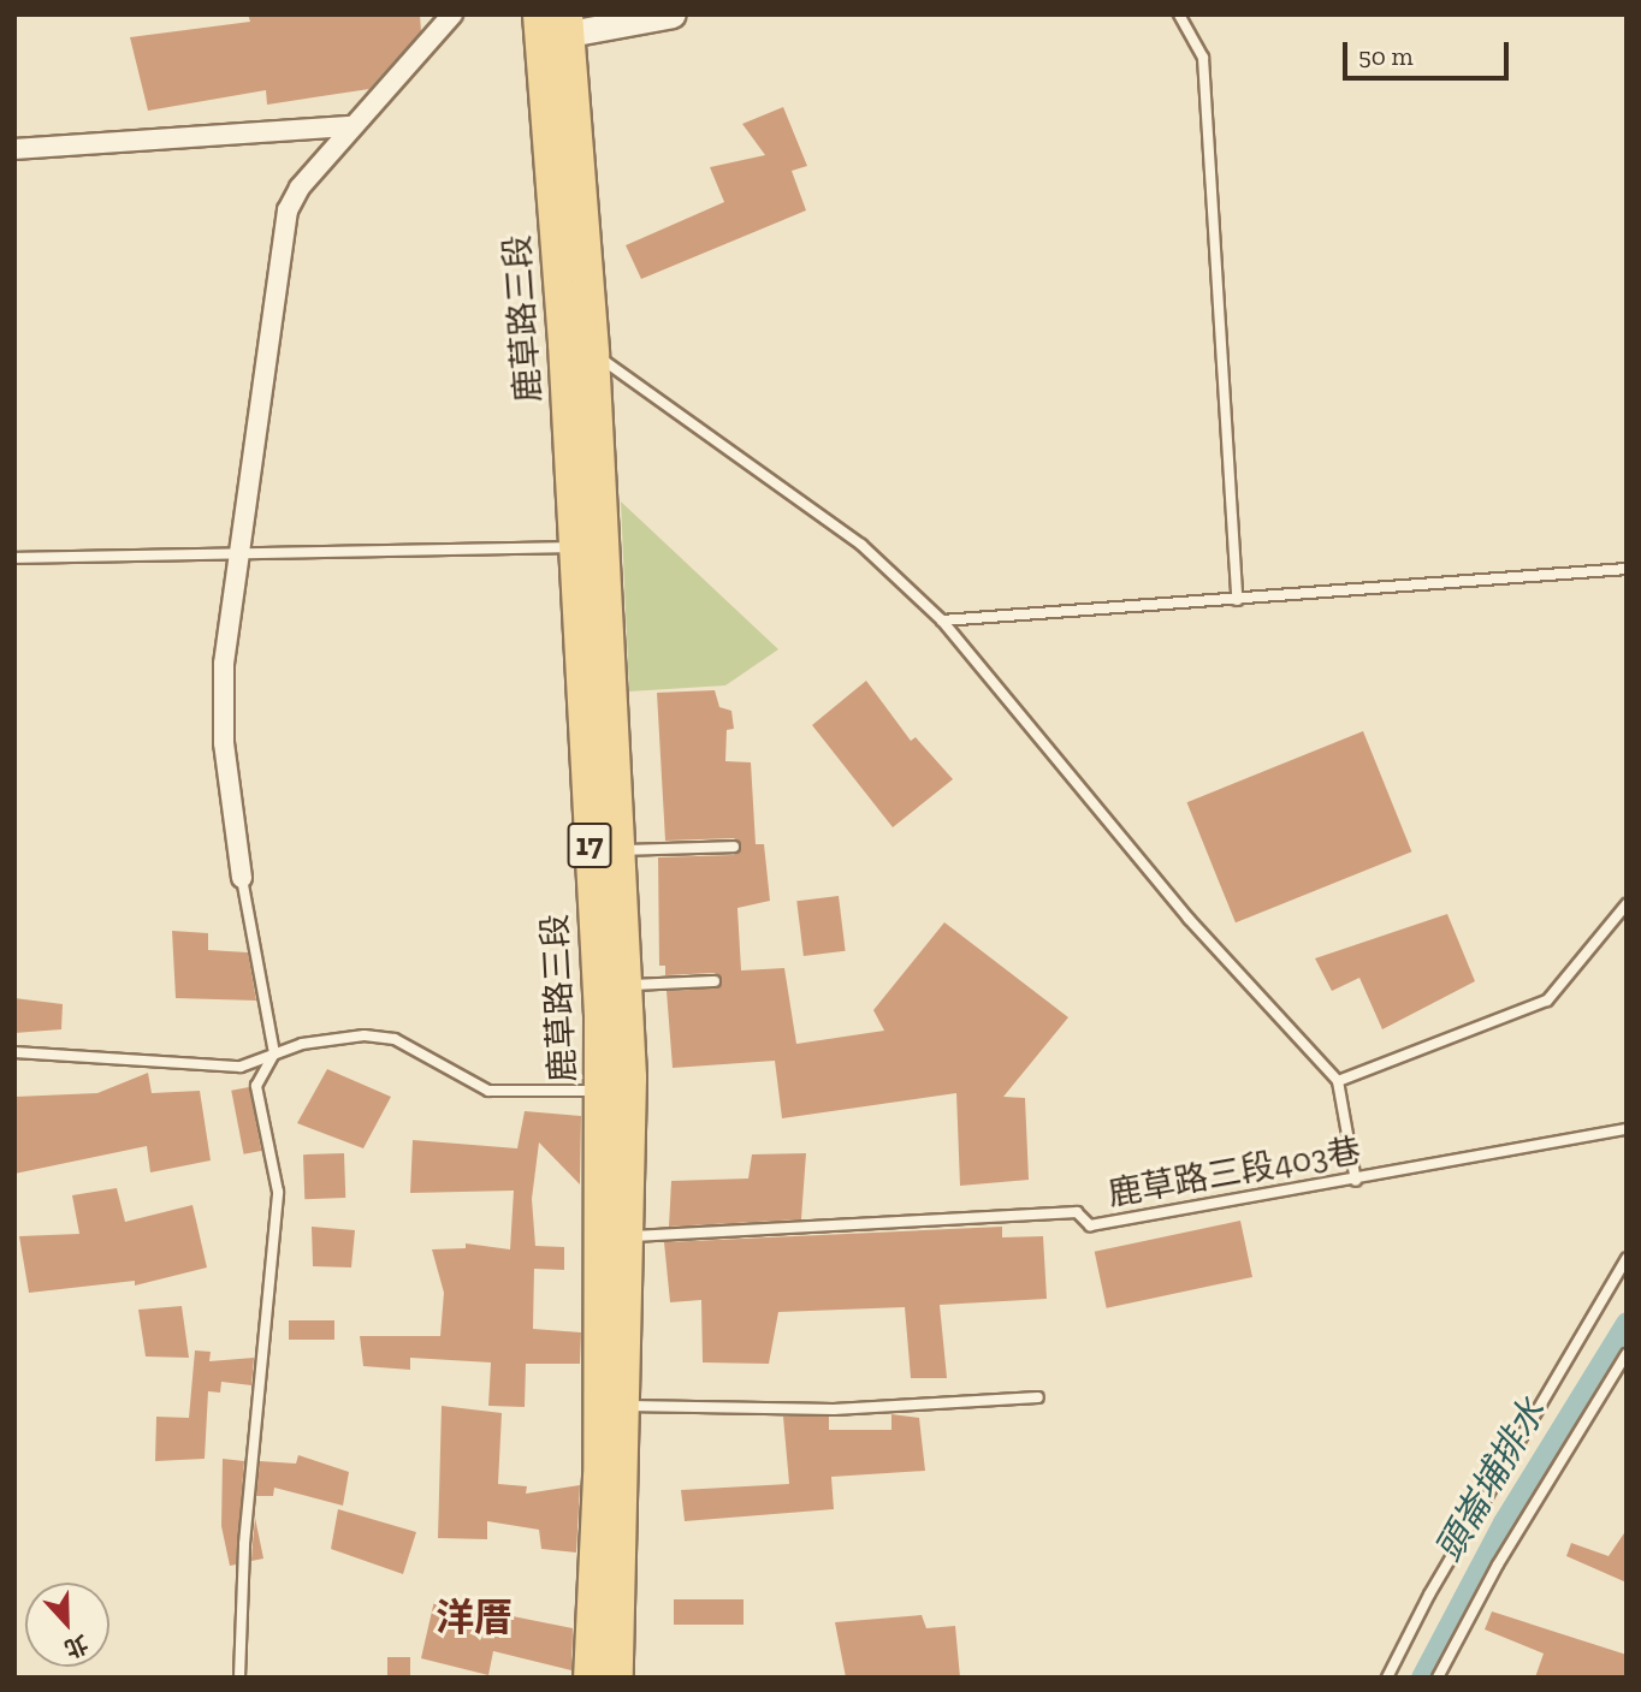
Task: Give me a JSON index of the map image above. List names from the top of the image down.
{
  "streets": {
    "main road": ["鹿草路三段", "17"],
    "lane": ["鹿草路三段403巷"]
  },
  "crossings": [
    ["鹿草路三段", "鹿草路三段403巷"]
  ],
  "districts": ["洋厝"],
  "water": ["頭崙埔排水"],
  "scale_bar": "50 m",
  "north": "bottom"
}
